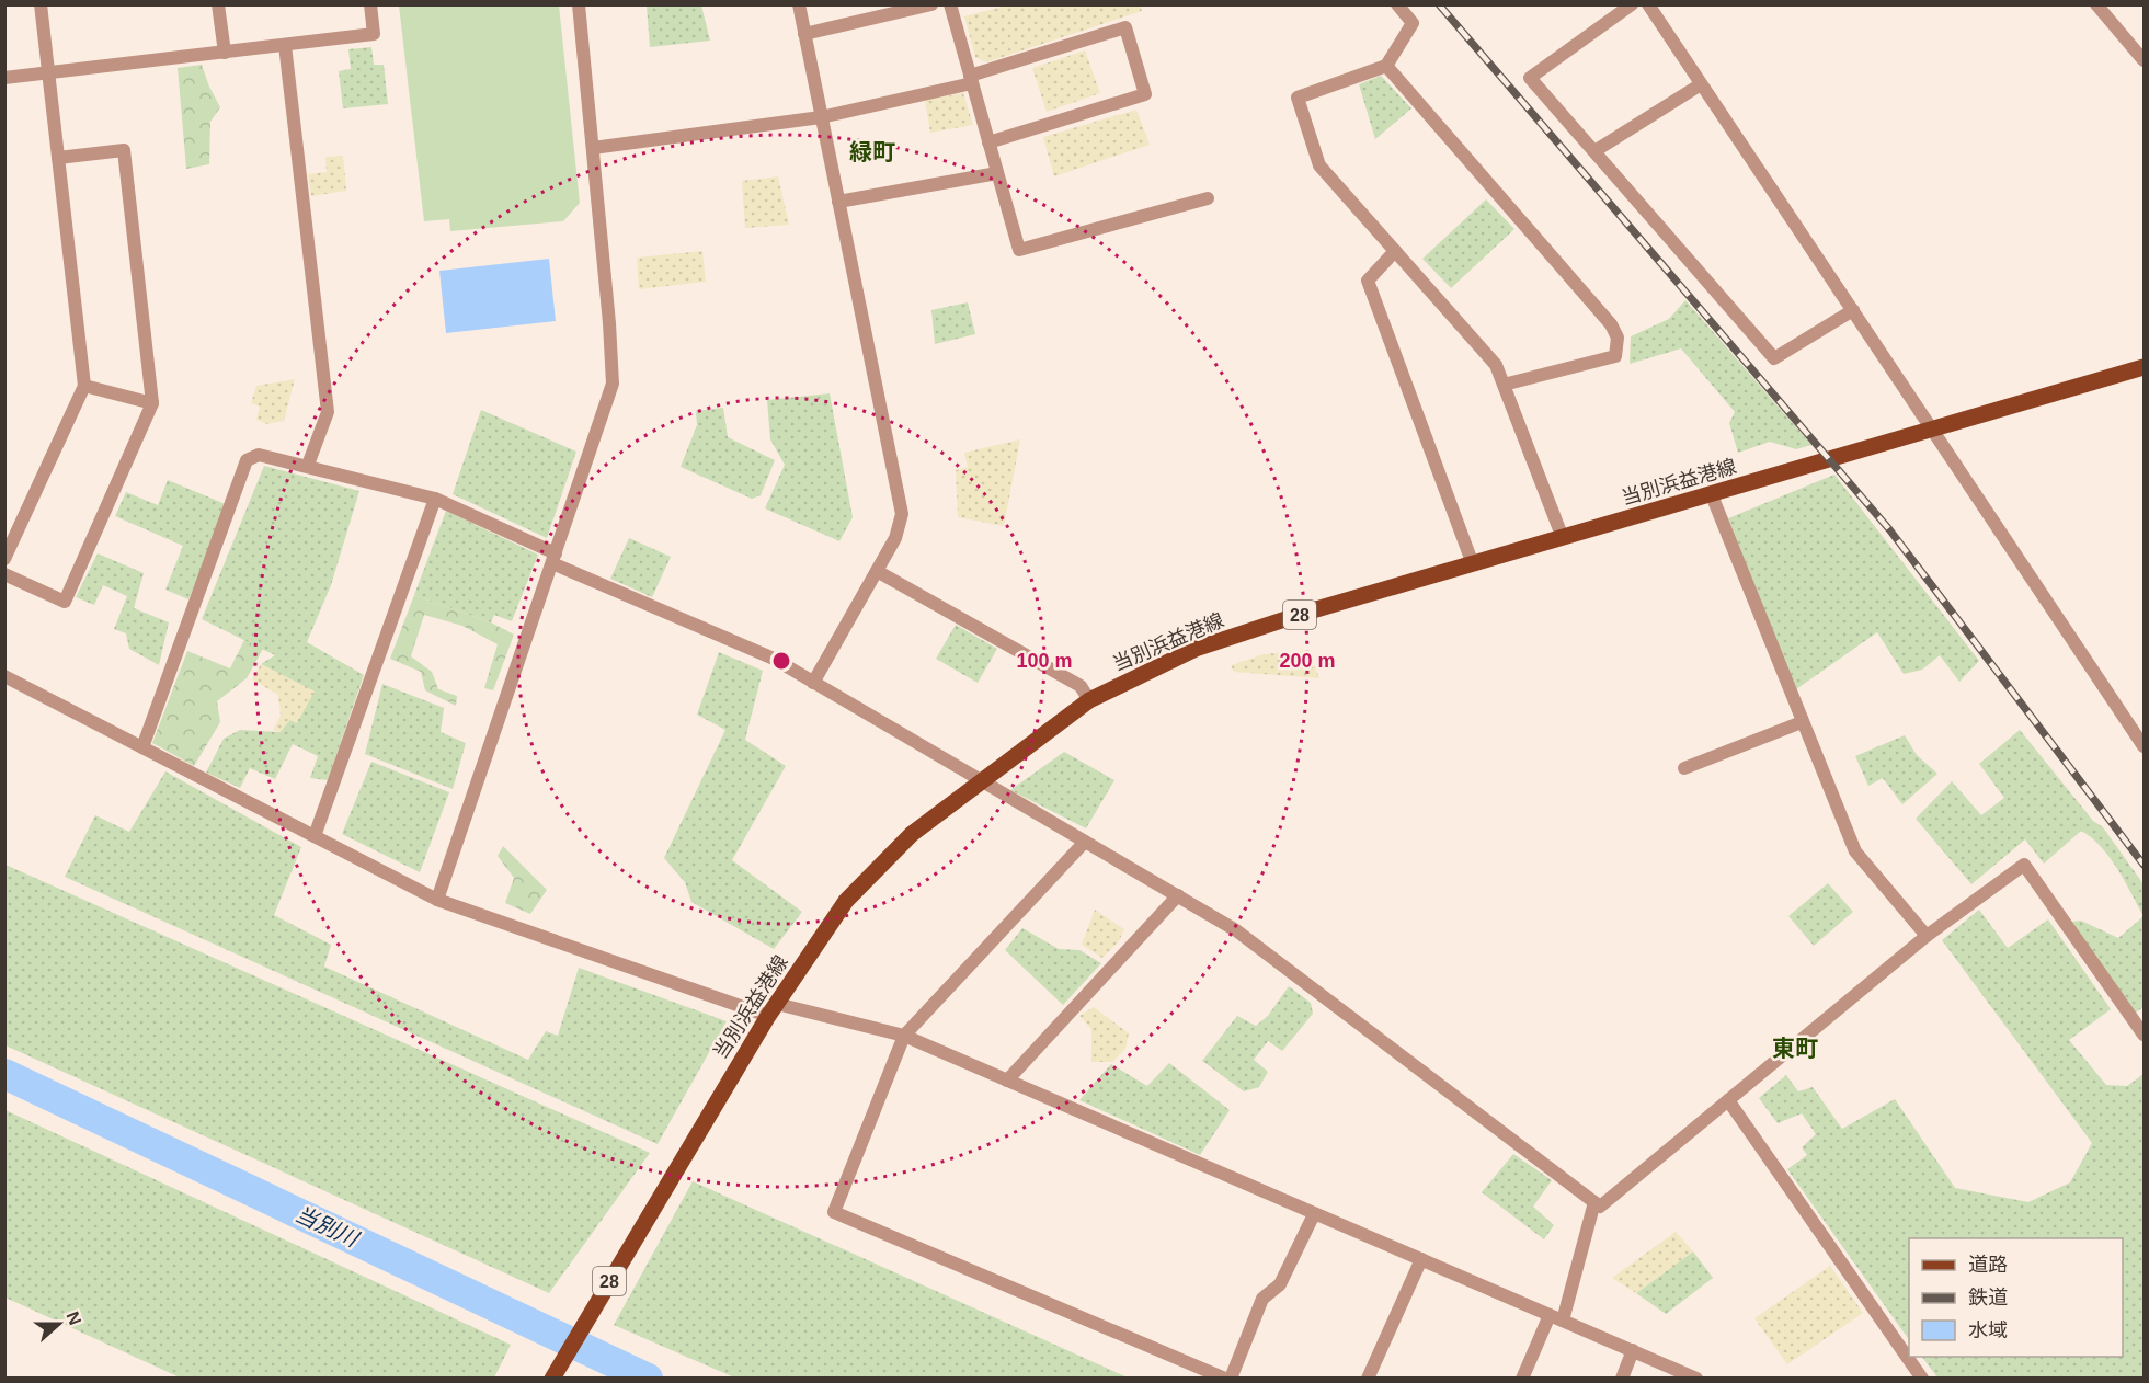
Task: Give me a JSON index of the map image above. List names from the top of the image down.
{
  "streets": {
    "main road": ["当別浜益港線", "28"]
  },
  "districts": ["緑町", "東町"],
  "water": ["当別川"],
  "legend": ["道路", "鉄道", "水域"],
  "north": "right",
  "rings": ["100 m", "200 m"]
}
